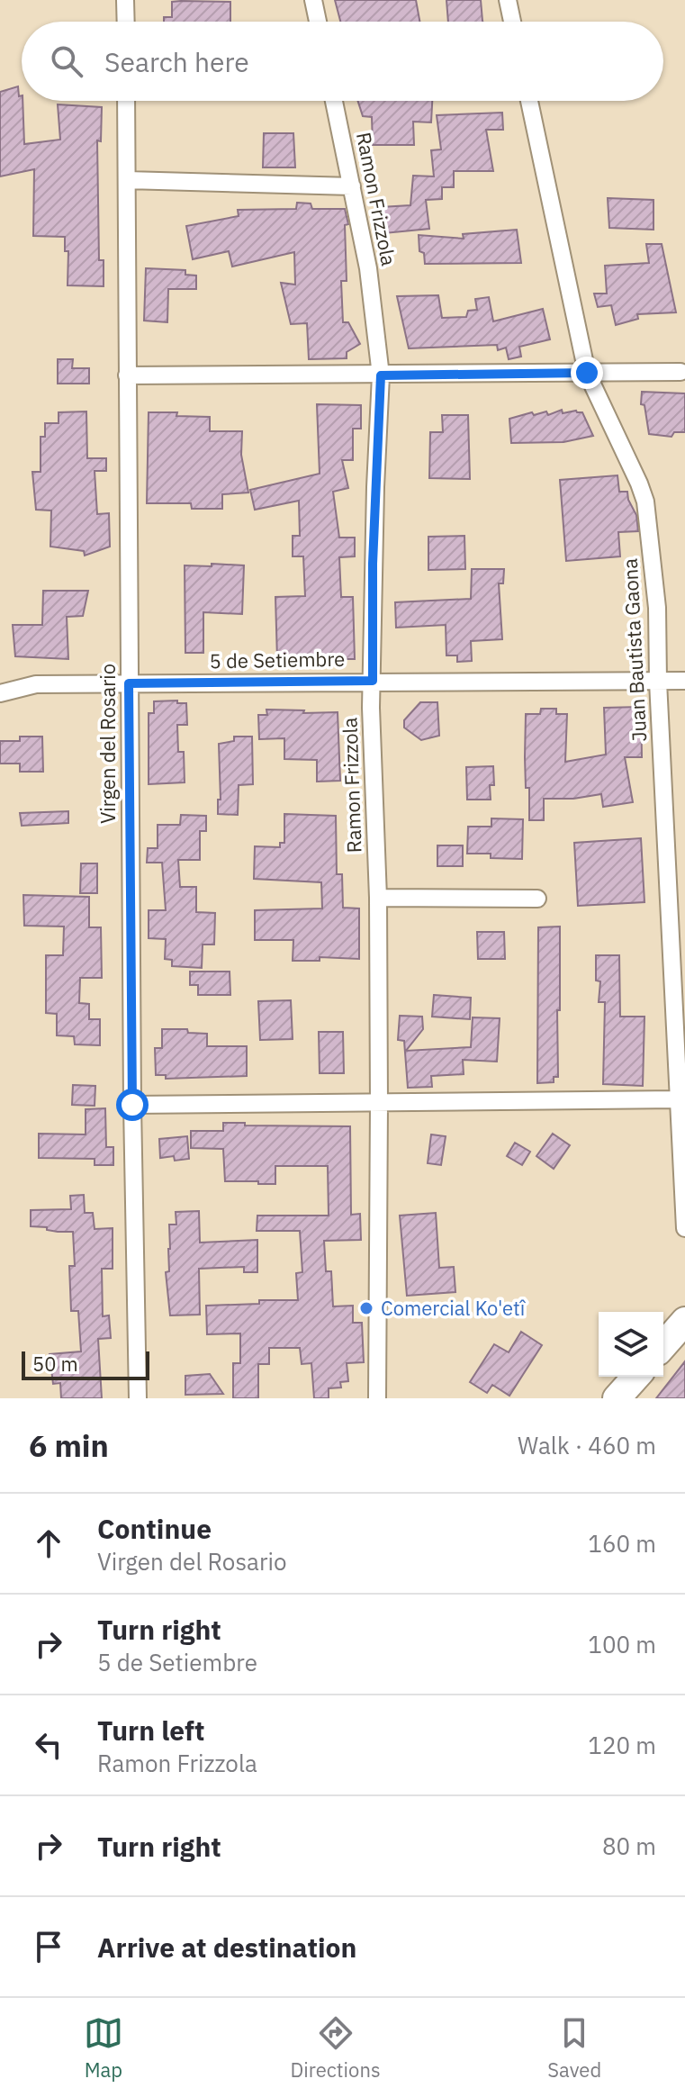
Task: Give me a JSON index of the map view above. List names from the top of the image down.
{
  "streets": {
    "street": [
      "Ramon Frizzola",
      "Juan Bautista Gaona",
      "5 de Setiembre",
      "Virgen del Rosario"
    ]
  },
  "crossings": [
    ["Ramon Frizzola", "5 de Setiembre"],
    ["Juan Bautista Gaona", "5 de Setiembre"],
    ["5 de Setiembre", "Virgen del Rosario"]
  ],
  "places": ["Comercial Ko'etî"],
  "scale_bar": "50 m",
  "page": {
    "search": "Search here",
    "scale": "50 m",
    "heading": ["6 min", "Walk · 460 m"],
    "list": [
      ["Continue", "Virgen del Rosario", "160 m"],
      ["Turn right", "5 de Setiembre", "100 m"],
      ["Turn left", "Ramon Frizzola", "120 m"],
      ["Turn right", "80 m"],
      "Arrive at destination"
    ],
    "nav": ["Map", "Directions", "Saved"]
  }
}
